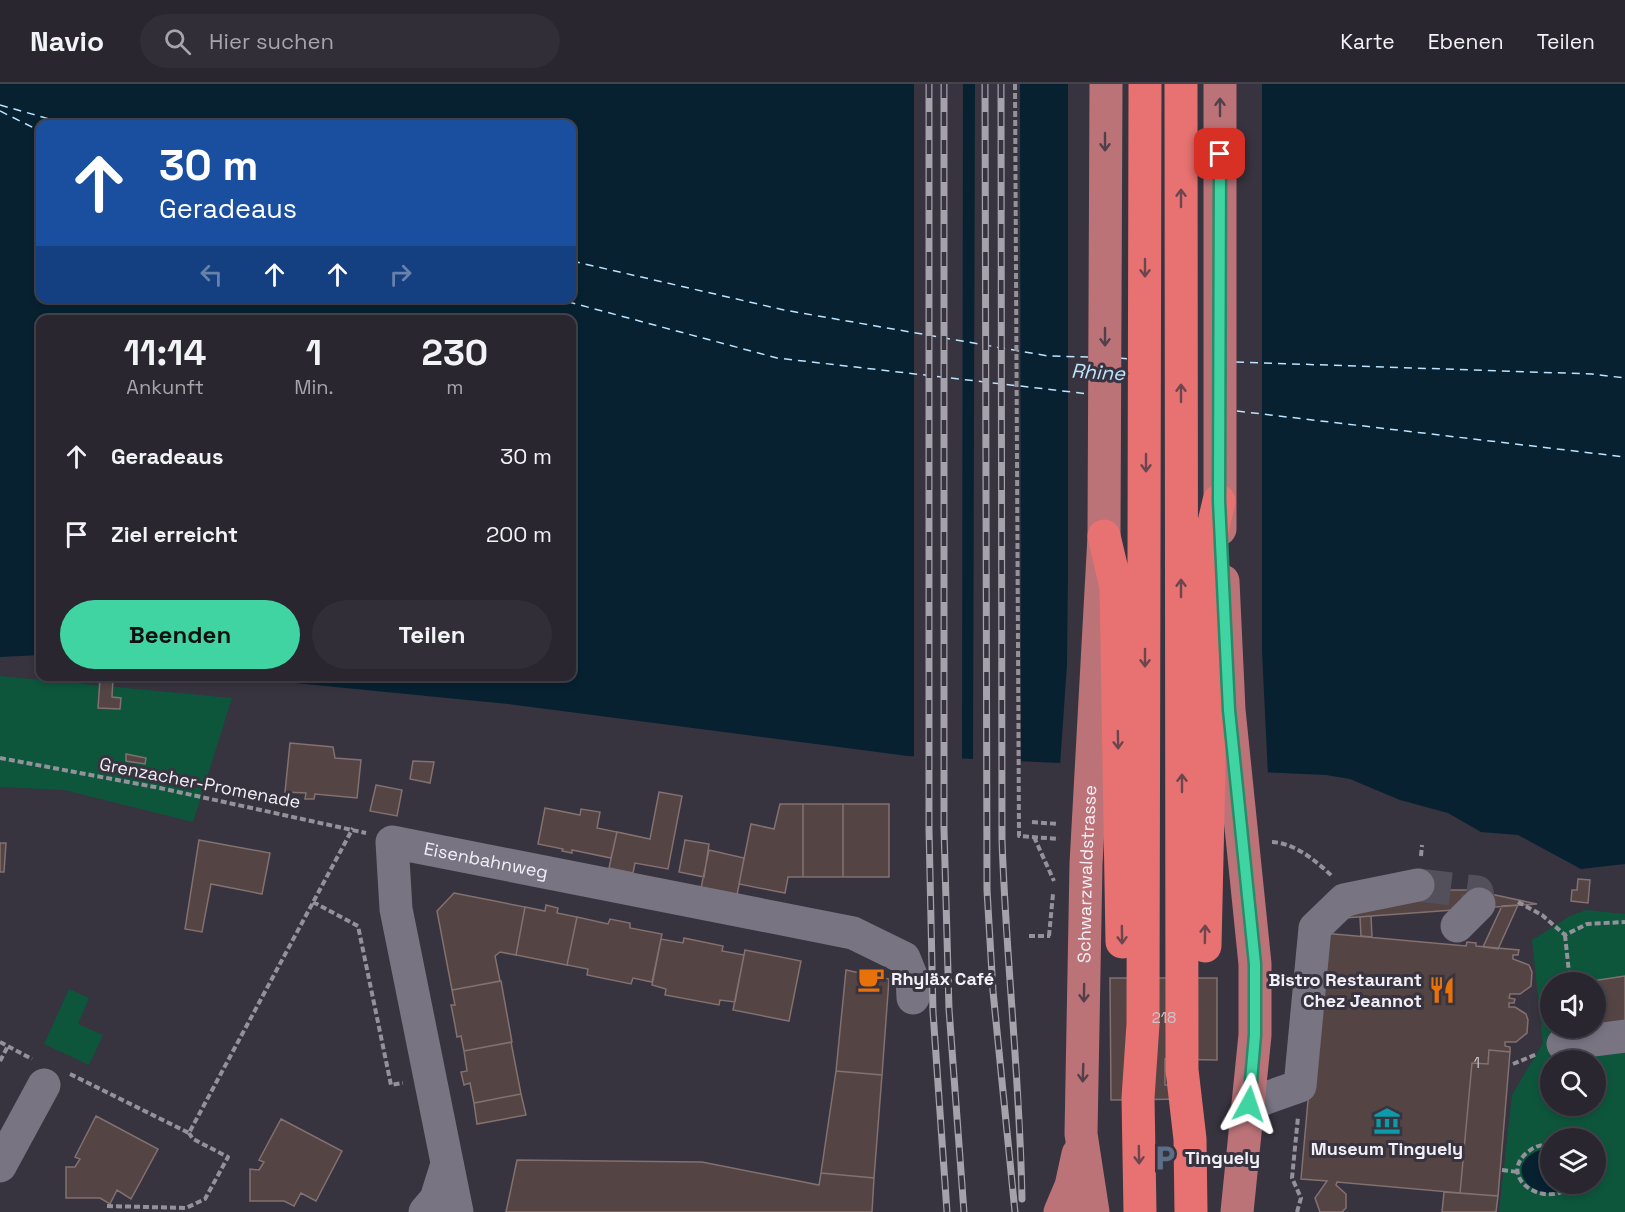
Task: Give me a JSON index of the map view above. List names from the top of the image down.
{
  "streets": {
    "main road": ["Schwarzwaldstrasse"],
    "street": ["Eisenbahnweg"],
    "path": ["Grenzacher-Promenade"]
  },
  "crossings": [
    ["Grenzacher-Promenade", "Eisenbahnweg"]
  ],
  "water": ["Rhine"],
  "places": {
    "cafe": ["Rhyläx Café"],
    "restaurant": ["Bistro Restaurant Chez Jeannot"],
    "museum": ["Museum Tinguely"],
    "parking": ["Tinguely"]
  },
  "house_numbers": ["218", "1"],
  "page": {
    "header": "Navio",
    "search": "Hier suchen",
    "nav": ["Karte", "Ebenen", "Teilen"],
    "turn": ["30 m", "Geradeaus"],
    "eta": [
      "11:14",
      "Ankunft",
      "1",
      "Min.",
      "230",
      "m"
    ],
    "list": [
      {
        "name": "Geradeaus",
        "value": "30 m"
      },
      {
        "name": "Ziel erreicht",
        "value": "200 m"
      }
    ],
    "buttons": ["Beenden", "Teilen"]
  }
}
